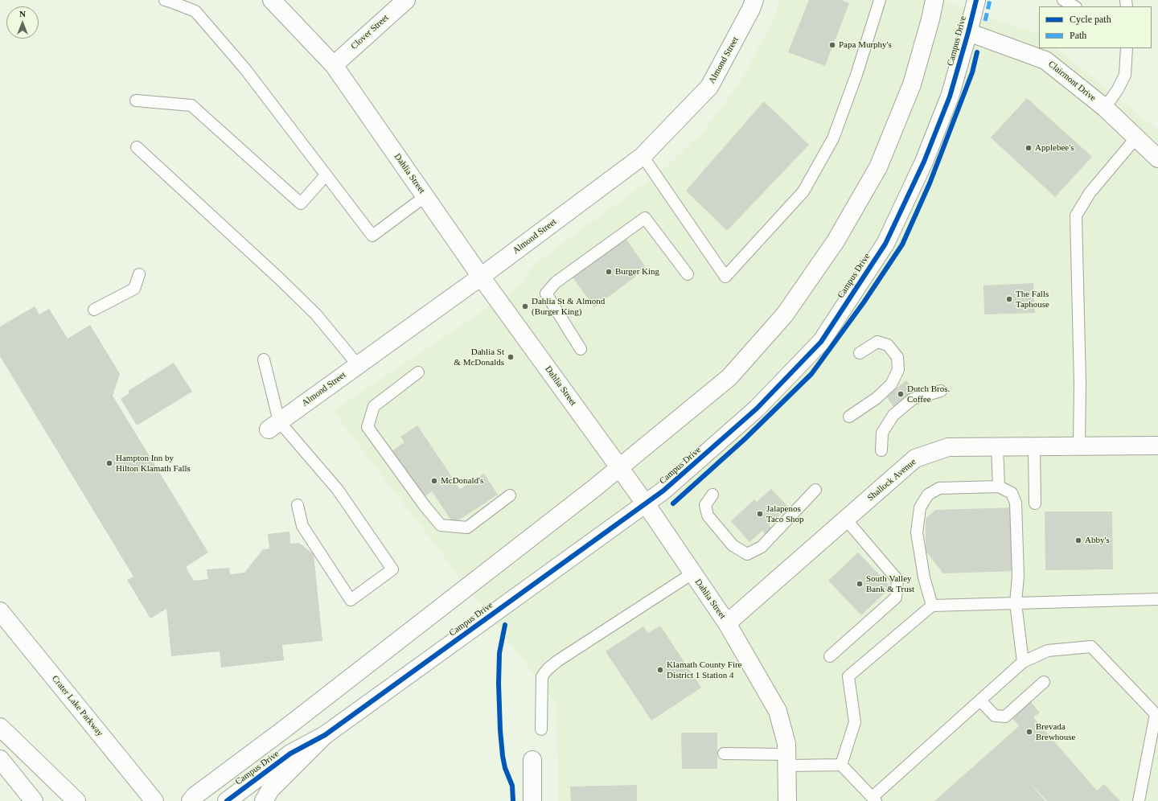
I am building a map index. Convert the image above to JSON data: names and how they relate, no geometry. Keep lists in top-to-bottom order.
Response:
{
  "streets": {
    "street": [
      "Clover Street",
      "Campus Drive",
      "Almond Street",
      "Clairmont Drive",
      "Dahlia Street",
      "Shallock Avenue",
      "Crater Lake Parkway"
    ]
  },
  "crossings": [
    ["Clover Street", "Dahlia Street"],
    ["Campus Drive", "Clairmont Drive"],
    ["Campus Drive", "Dahlia Street"],
    ["Almond Street", "Dahlia Street"],
    ["Dahlia Street", "Shallock Avenue"]
  ],
  "places": [
    "Papa Murphy's",
    "Applebee's",
    "Burger King",
    "The Falls Taphouse",
    "Dahlia St & Almond (Burger King)",
    "Dahlia St & McDonalds",
    "Dutch Bros. Coffee",
    "Hampton Inn by Hilton Klamath Falls",
    "McDonald's",
    "Jalapenos Taco Shop",
    "Abby's",
    "South Valley Bank & Trust",
    "Klamath County Fire District 1 Station 4",
    "Brevada Brewhouse"
  ],
  "legend": ["Cycle path", "Path"],
  "north": "top"
}
